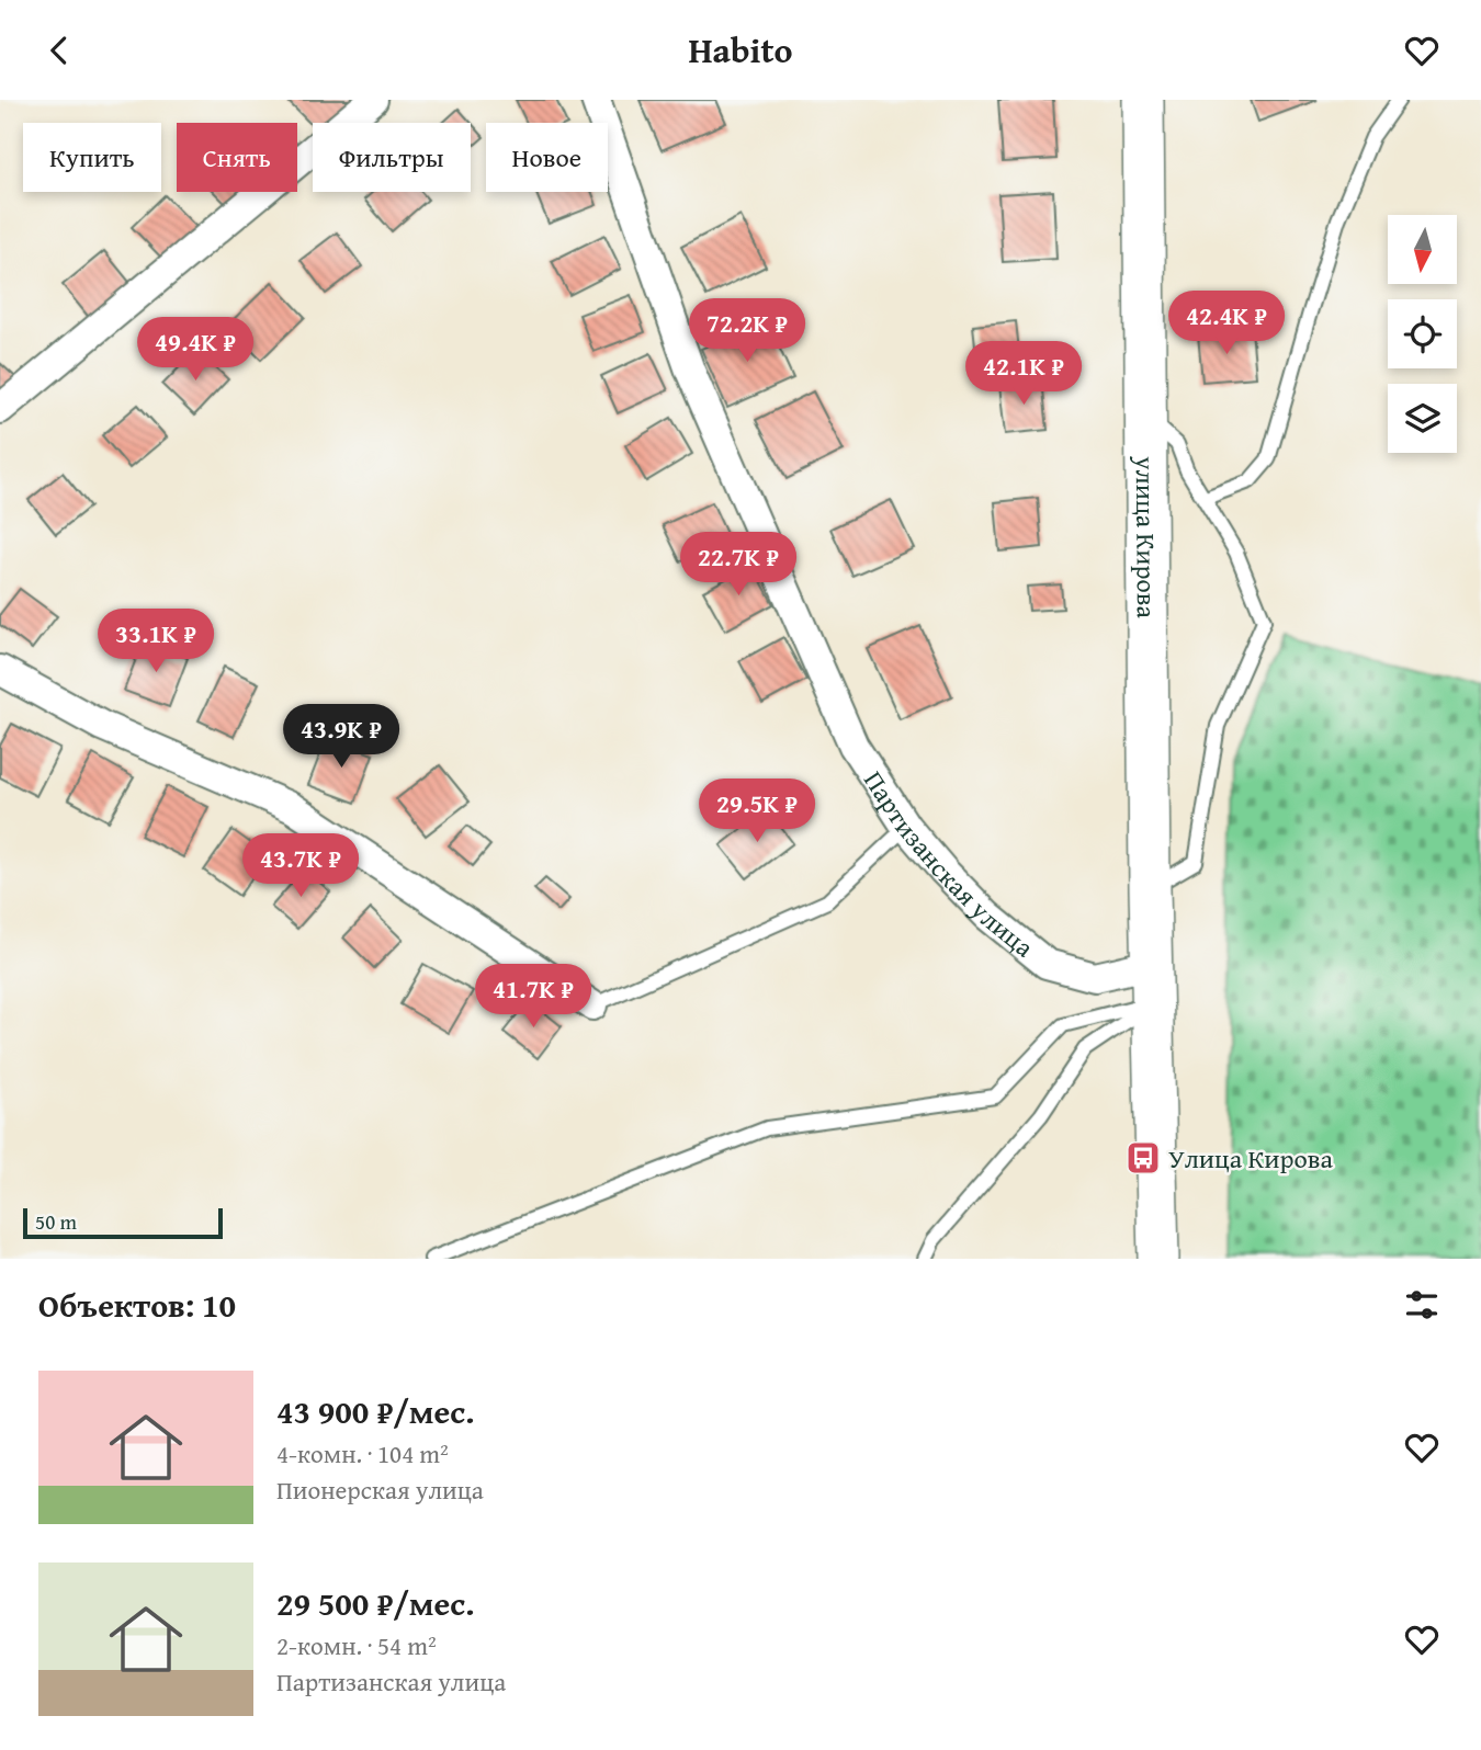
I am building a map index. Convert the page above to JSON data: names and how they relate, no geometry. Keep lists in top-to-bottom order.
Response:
{
  "streets": {
    "main road": ["улица Кирова"],
    "street": ["Партизанская улица"]
  },
  "crossings": [
    ["улица Кирова", "Партизанская улица"]
  ],
  "places": {
    "bus stop": ["Улица Кирова"]
  },
  "scale_bar": "50 m",
  "north": "bottom",
  "page": {
    "header": "Habito",
    "chip": [
      "Купить",
      "Снять",
      "Фильтры",
      "Новое"
    ],
    "price": [
      "42.4K ₽",
      "72.2K ₽",
      "49.4K ₽",
      "42.1K ₽",
      "22.7K ₽",
      "33.1K ₽",
      "43.9K ₽",
      "29.5K ₽",
      "43.7K ₽",
      "41.7K ₽"
    ],
    "scale": "50 m",
    "heading": "Объектов: 10",
    "list": [
      {
        "name": "43 900 ₽/мес.",
        "note": "4-комн. · 104 m² · Пионерская улица"
      },
      {
        "name": "29 500 ₽/мес.",
        "note": "2-комн. · 54 m² · Партизанская улица"
      }
    ]
  }
}
